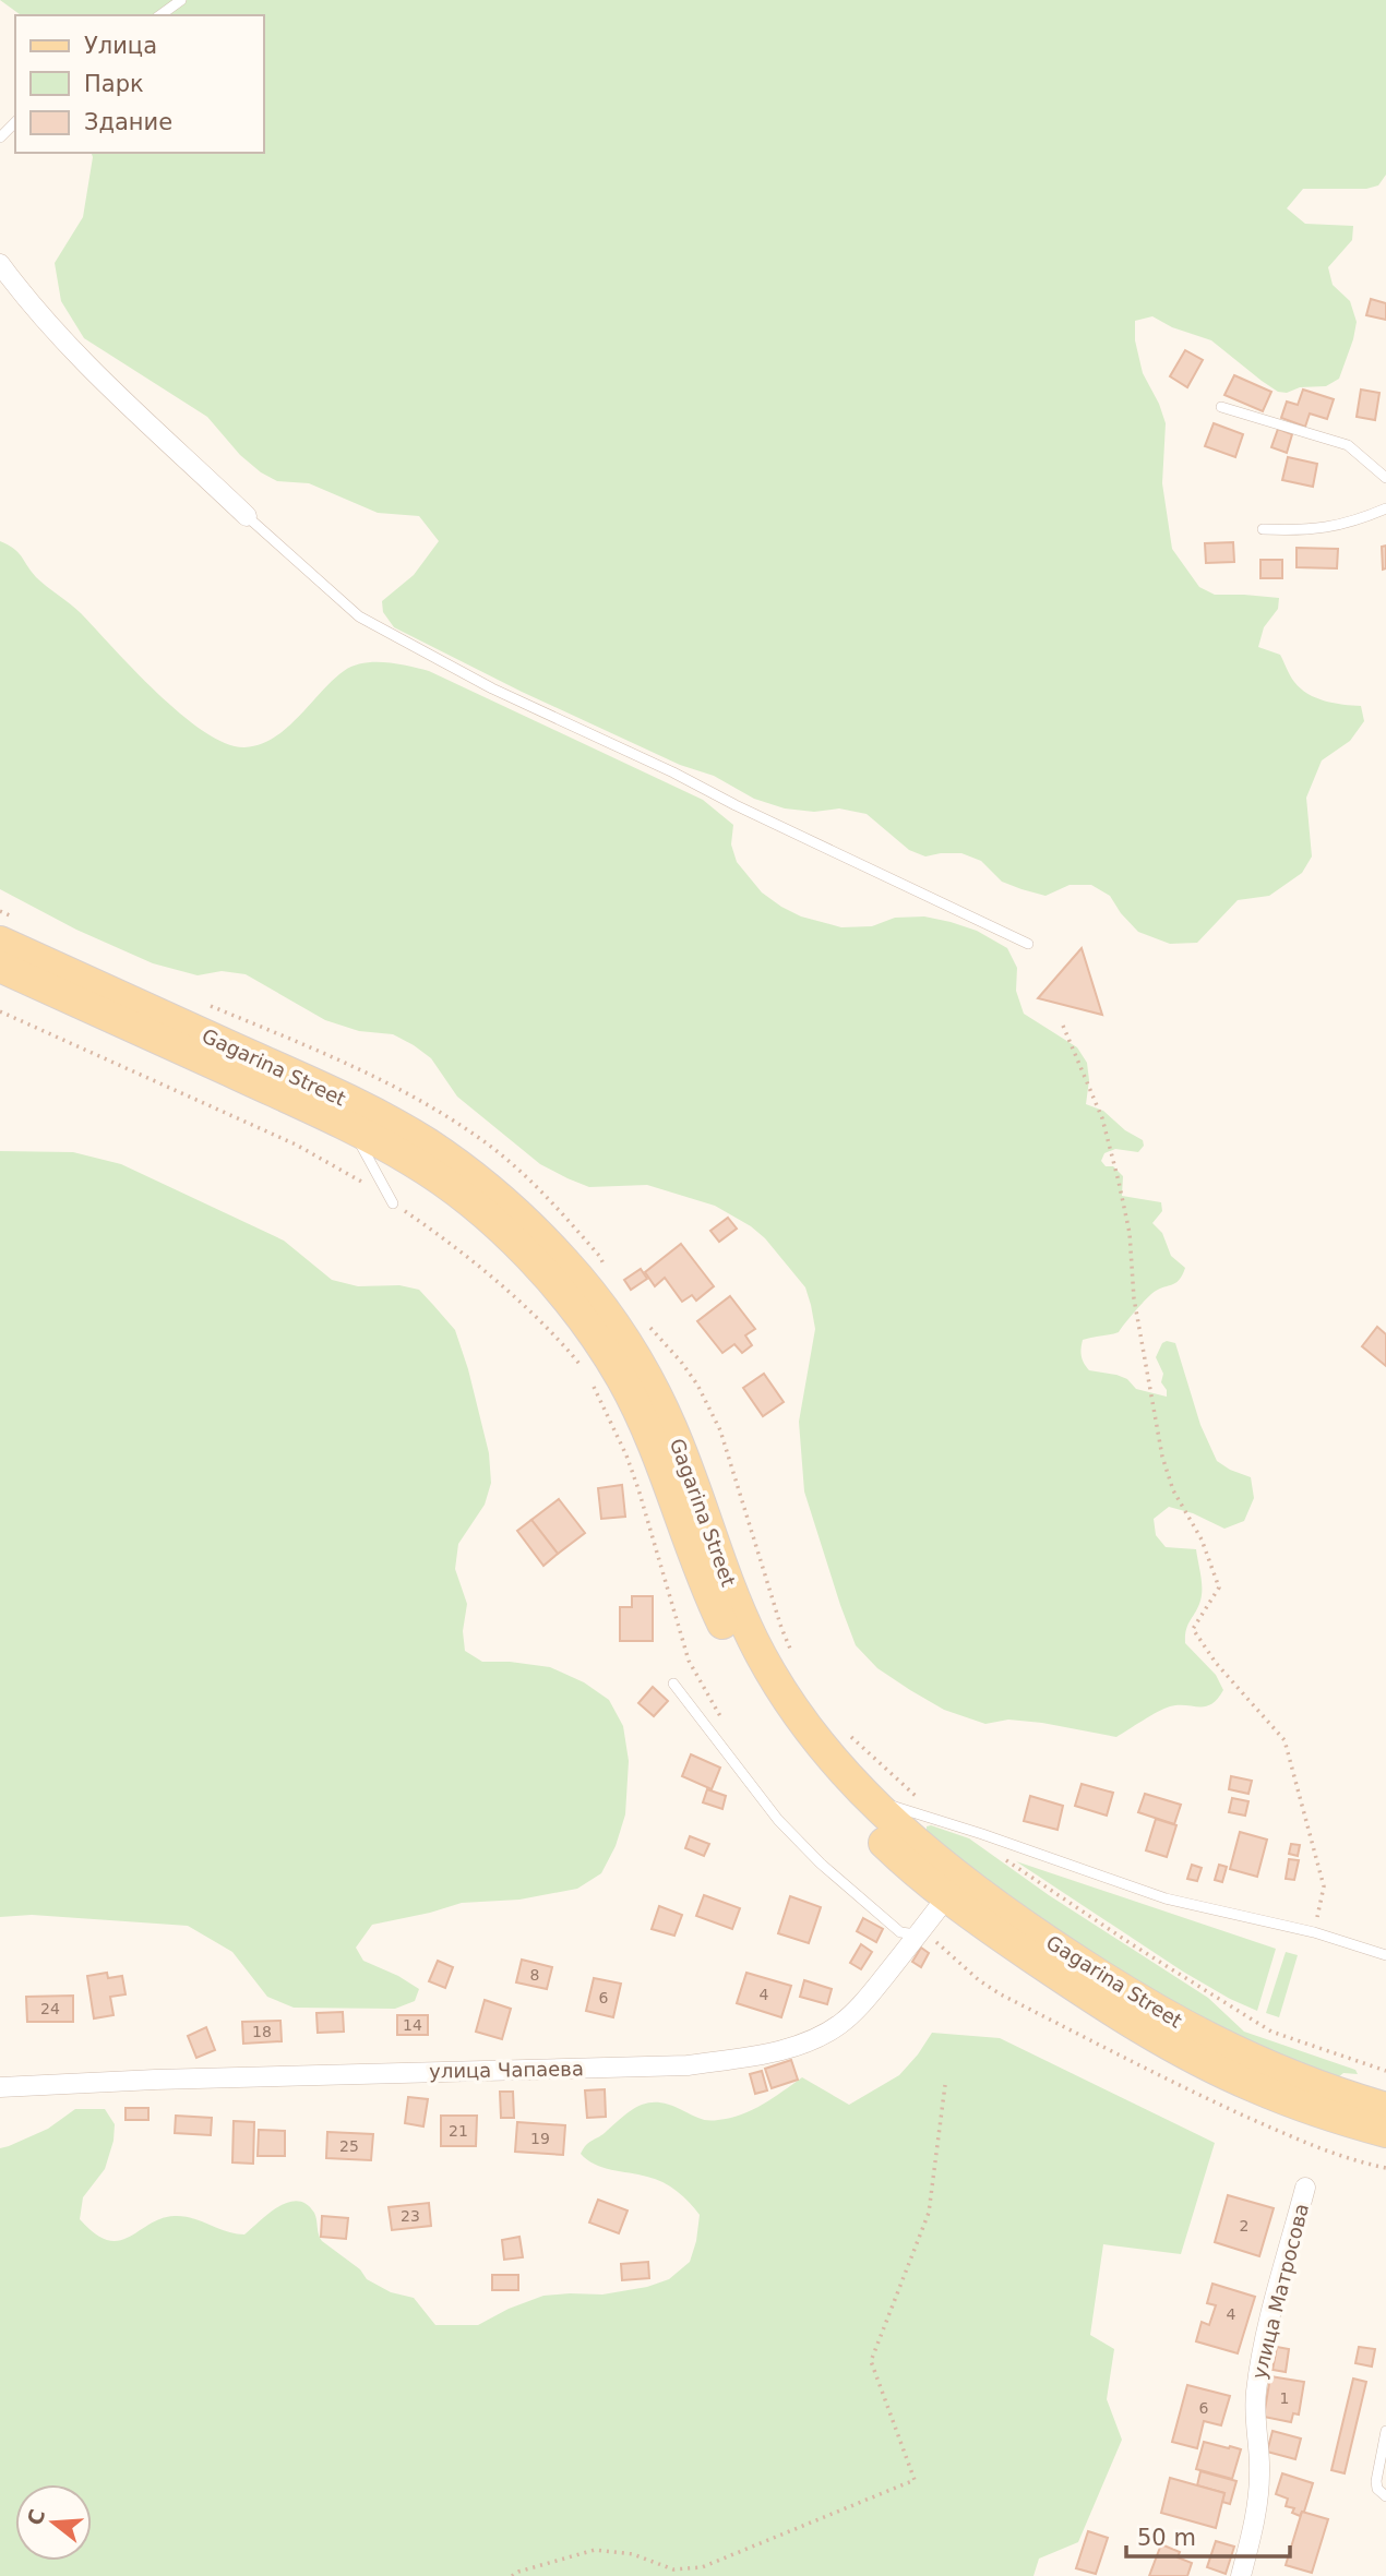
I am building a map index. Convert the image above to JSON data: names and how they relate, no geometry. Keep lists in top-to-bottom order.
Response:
{
  "streets": {
    "main road": ["Gagarina Street"],
    "street": ["улица Чапаева", "улица Матросова"]
  },
  "crossings": [
    ["Gagarina Street", "улица Чапаева"]
  ],
  "house_numbers": [
    "8",
    "4",
    "6",
    "24",
    "14",
    "18",
    "21",
    "19",
    "25",
    "23",
    "2",
    "4",
    "1",
    "6"
  ],
  "legend": ["Улица", "Парк", "Здание"],
  "scale_bar": "50 m",
  "north": "left"
}
